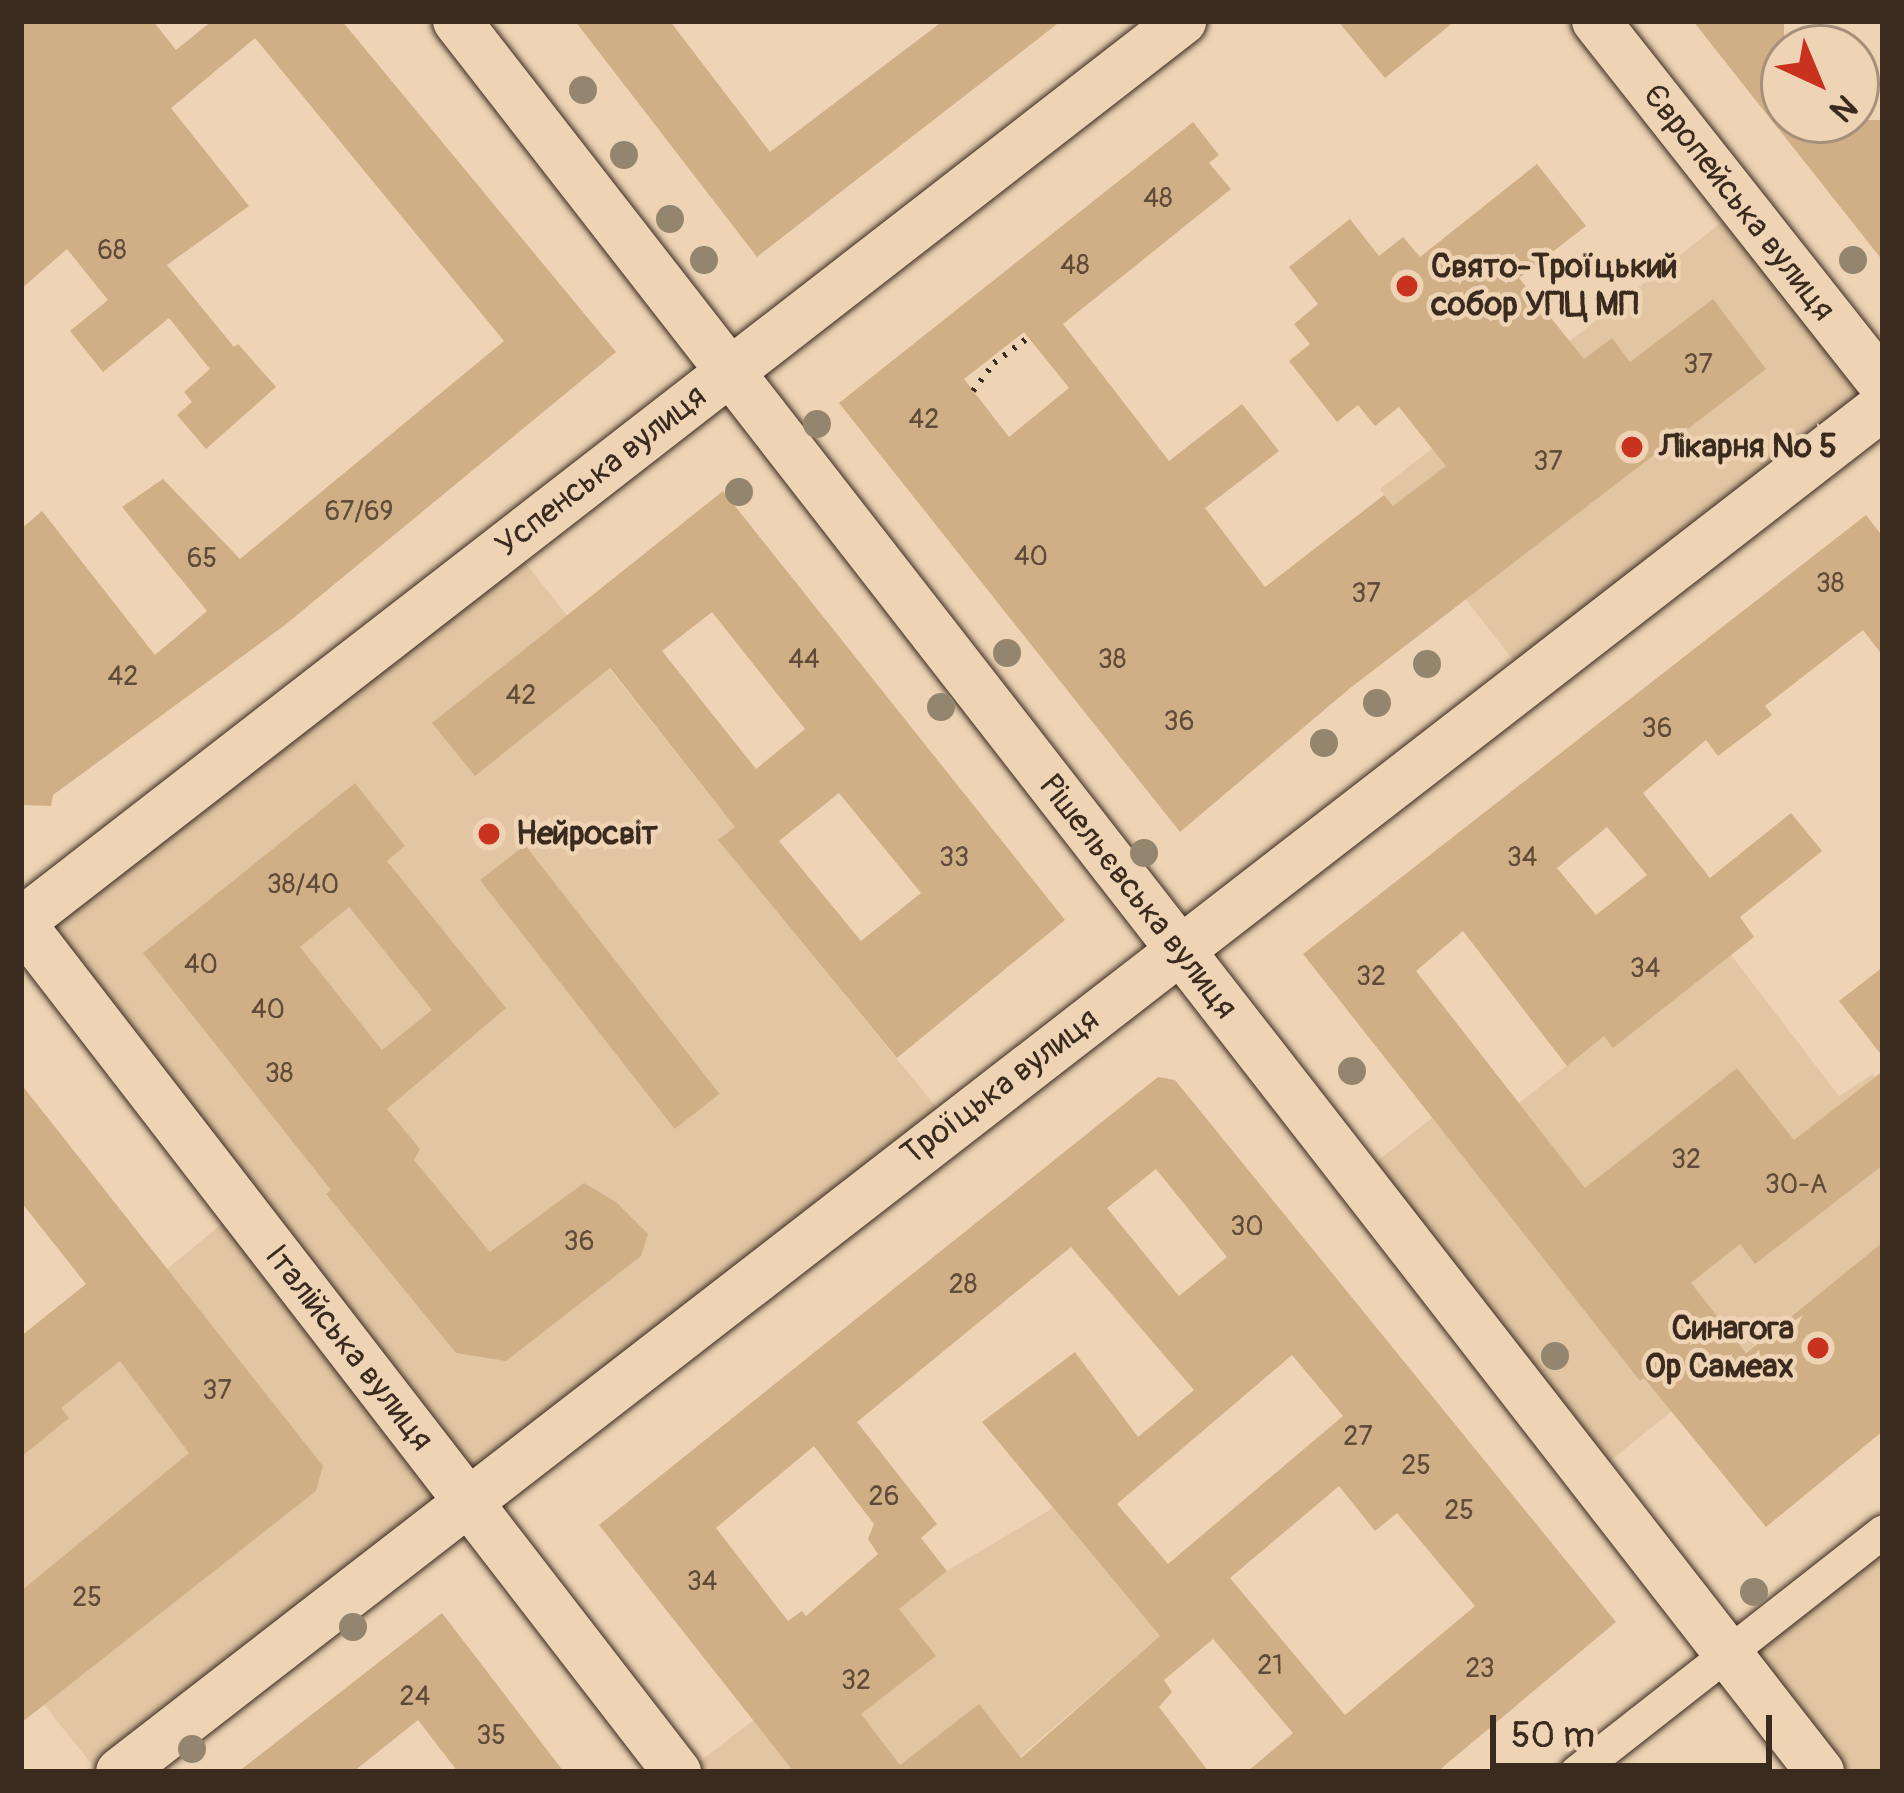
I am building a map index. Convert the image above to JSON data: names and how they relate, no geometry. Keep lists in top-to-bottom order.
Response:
{
  "streets": {
    "main road": [
      "Європейська вулиця",
      "Успенська вулиця",
      "Рішельєвська вулиця",
      "Троїцька вулиця",
      "Італійська вулиця"
    ]
  },
  "crossings": [
    ["Успенська вулиця", "Рішельєвська вулиця"],
    ["Успенська вулиця", "Італійська вулиця"],
    ["Рішельєвська вулиця", "Троїцька вулиця"],
    ["Троїцька вулиця", "Італійська вулиця"]
  ],
  "places": [
    "Свято-Троїцький собор УПЦ МП",
    "Лікарня № 5",
    "Нейросвіт",
    "Синагога Ор Самеах"
  ],
  "house_numbers": [
    "48",
    "68",
    "48",
    "37",
    "42",
    "37",
    "67/69",
    "40",
    "65",
    "38",
    "37",
    "44",
    "38",
    "42",
    "42",
    "36",
    "36",
    "33",
    "34",
    "38/40",
    "40",
    "34",
    "32",
    "40",
    "38",
    "32",
    "30-А",
    "30",
    "36",
    "28",
    "37",
    "27",
    "25",
    "26",
    "25",
    "34",
    "25",
    "21",
    "23",
    "32",
    "24",
    "35"
  ],
  "scale_bar": "50 m",
  "north": "bottom right"
}
